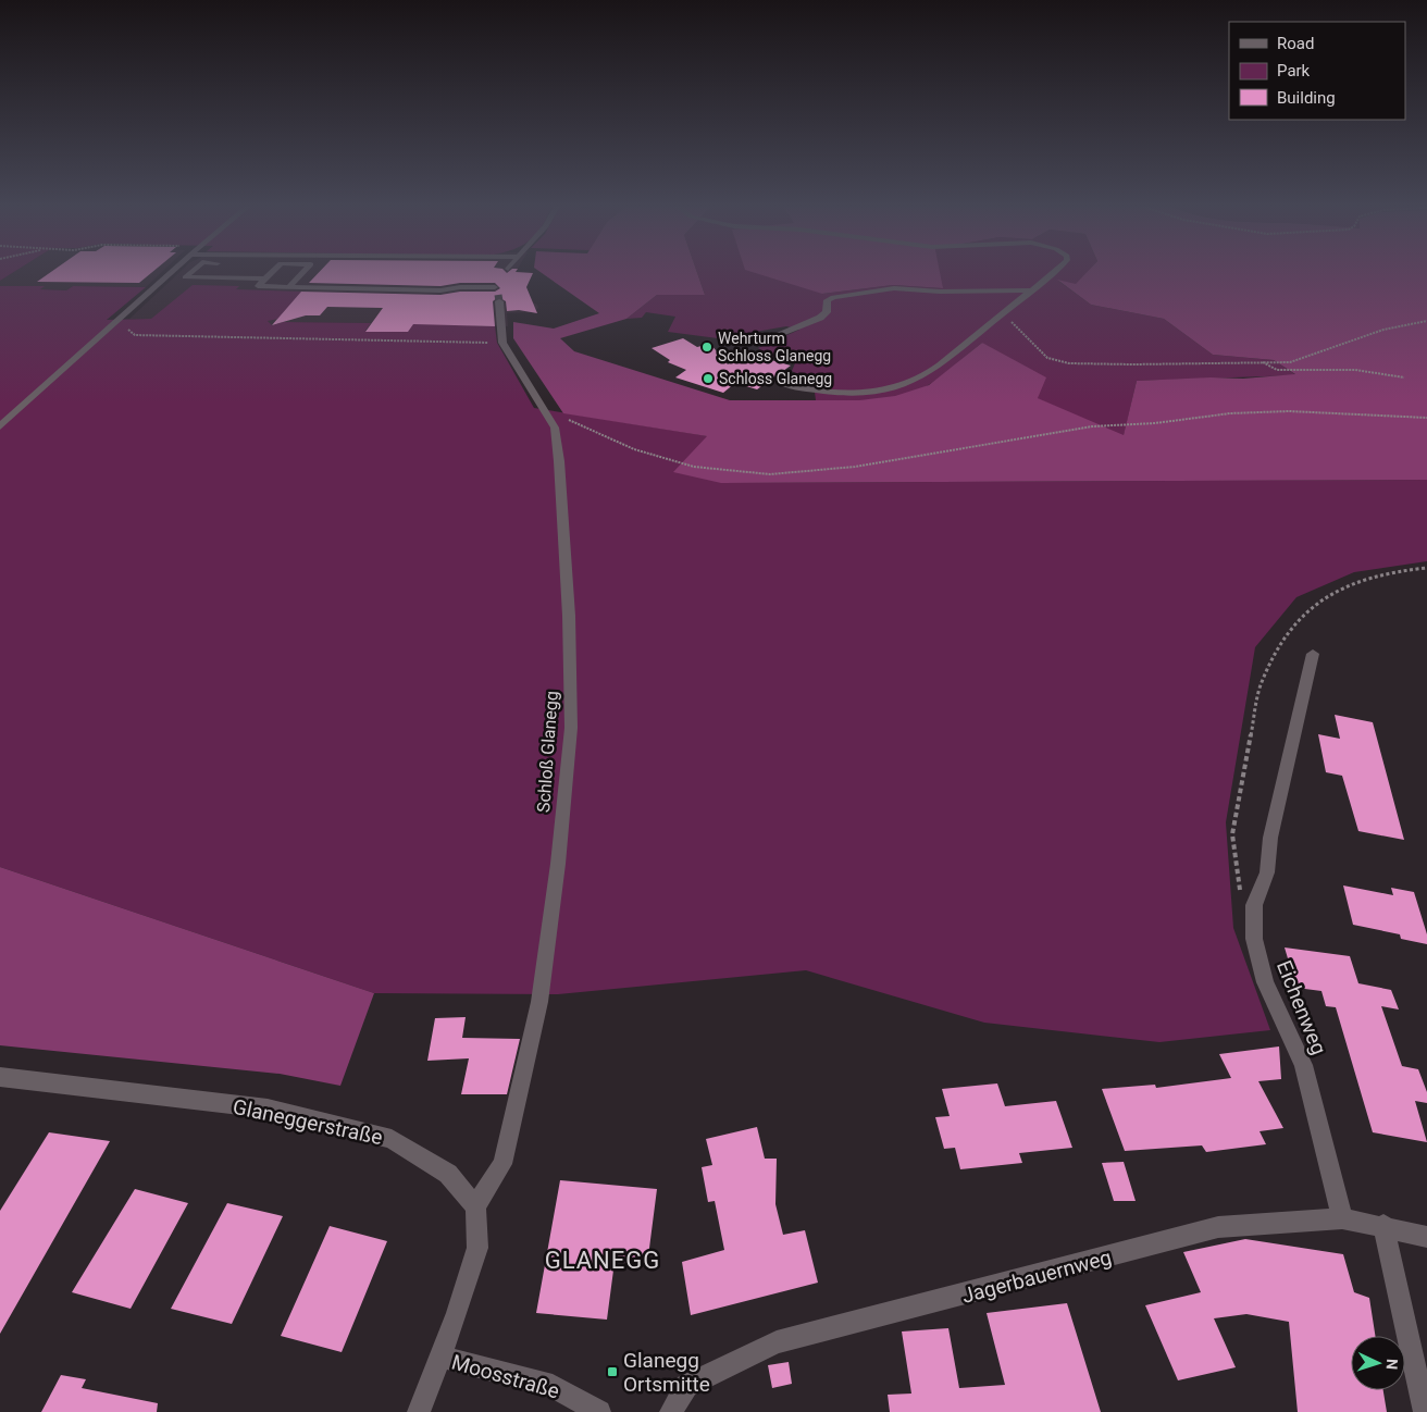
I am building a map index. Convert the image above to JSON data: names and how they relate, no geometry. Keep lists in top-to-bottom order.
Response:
{
  "streets": {
    "street": [
      "Schloß Glanegg",
      "Eichenweg",
      "Glaneggerstraße",
      "Jagerbauernweg",
      "Moosstraße"
    ]
  },
  "crossings": [
    ["Schloß Glanegg", "Glaneggerstraße"],
    ["Eichenweg", "Jagerbauernweg"]
  ],
  "districts": ["GLANEGG"],
  "places": {
    "other": ["Wehrturm Schloss Glanegg", "Schloss Glanegg"],
    "transit": ["Glanegg Ortsmitte"]
  },
  "legend": ["Road", "Park", "Building"],
  "north": "right"
}
